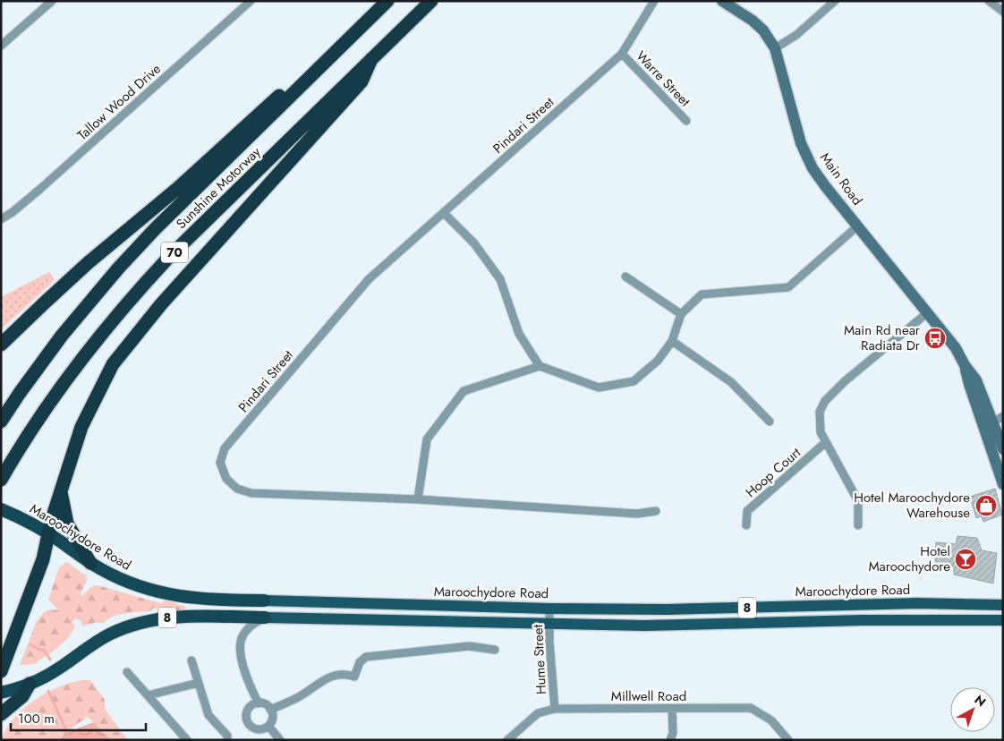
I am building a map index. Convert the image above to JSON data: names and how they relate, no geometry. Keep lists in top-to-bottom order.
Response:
{
  "streets": {
    "highway": [
      "Sunshine Motorway",
      "70",
      "Maroochydore Road",
      "8"
    ],
    "main road": ["Main Road"],
    "street": [
      "Warre Street",
      "Tallow Wood Drive",
      "Pindari Street",
      "Hoop Court",
      "Hume Street",
      "Millwell Road"
    ]
  },
  "crossings": [
    ["Warre Street", "Pindari Street"],
    ["Maroochydore Road", "Hume Street"],
    ["8", "Hume Street"],
    ["Hume Street", "Millwell Road"]
  ],
  "places": {
    "bus stop": ["Main Rd near Radiata Dr"],
    "shop": ["Hotel Maroochydore Warehouse"],
    "bar": ["Hotel Maroochydore"]
  },
  "scale_bar": "100 m",
  "north": "top right"
}
